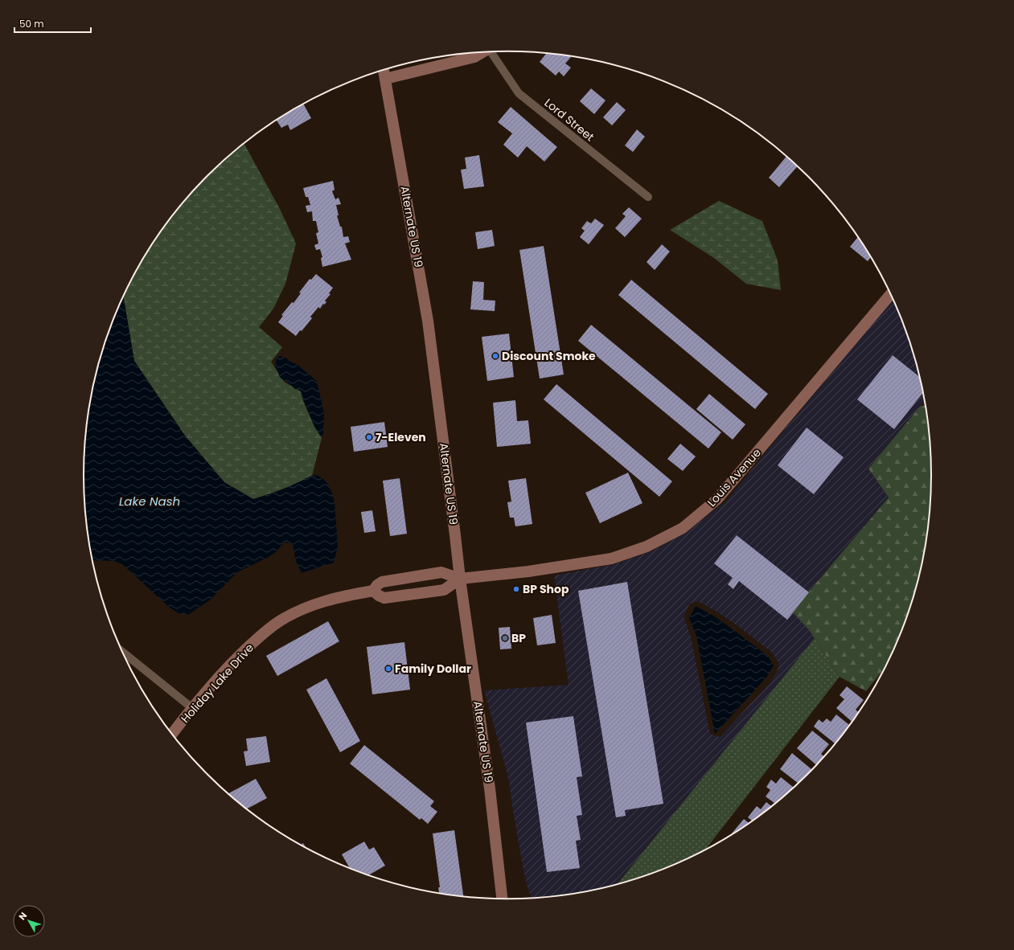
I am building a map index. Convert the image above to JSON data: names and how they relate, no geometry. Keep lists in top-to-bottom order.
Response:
{
  "streets": {
    "street": [
      "Lord Street",
      "Alternate US 19",
      "Louis Avenue",
      "Holiday Lake Drive"
    ]
  },
  "crossings": [
    ["Alternate US 19", "Louis Avenue"],
    ["Alternate US 19", "Holiday Lake Drive"],
    ["Louis Avenue", "Holiday Lake Drive"]
  ],
  "water": ["Lake Nash"],
  "places": [
    "Discount Smoke",
    "7-Eleven",
    "BP Shop",
    "BP",
    "Family Dollar"
  ],
  "scale_bar": "50 m",
  "north": "top left"
}
